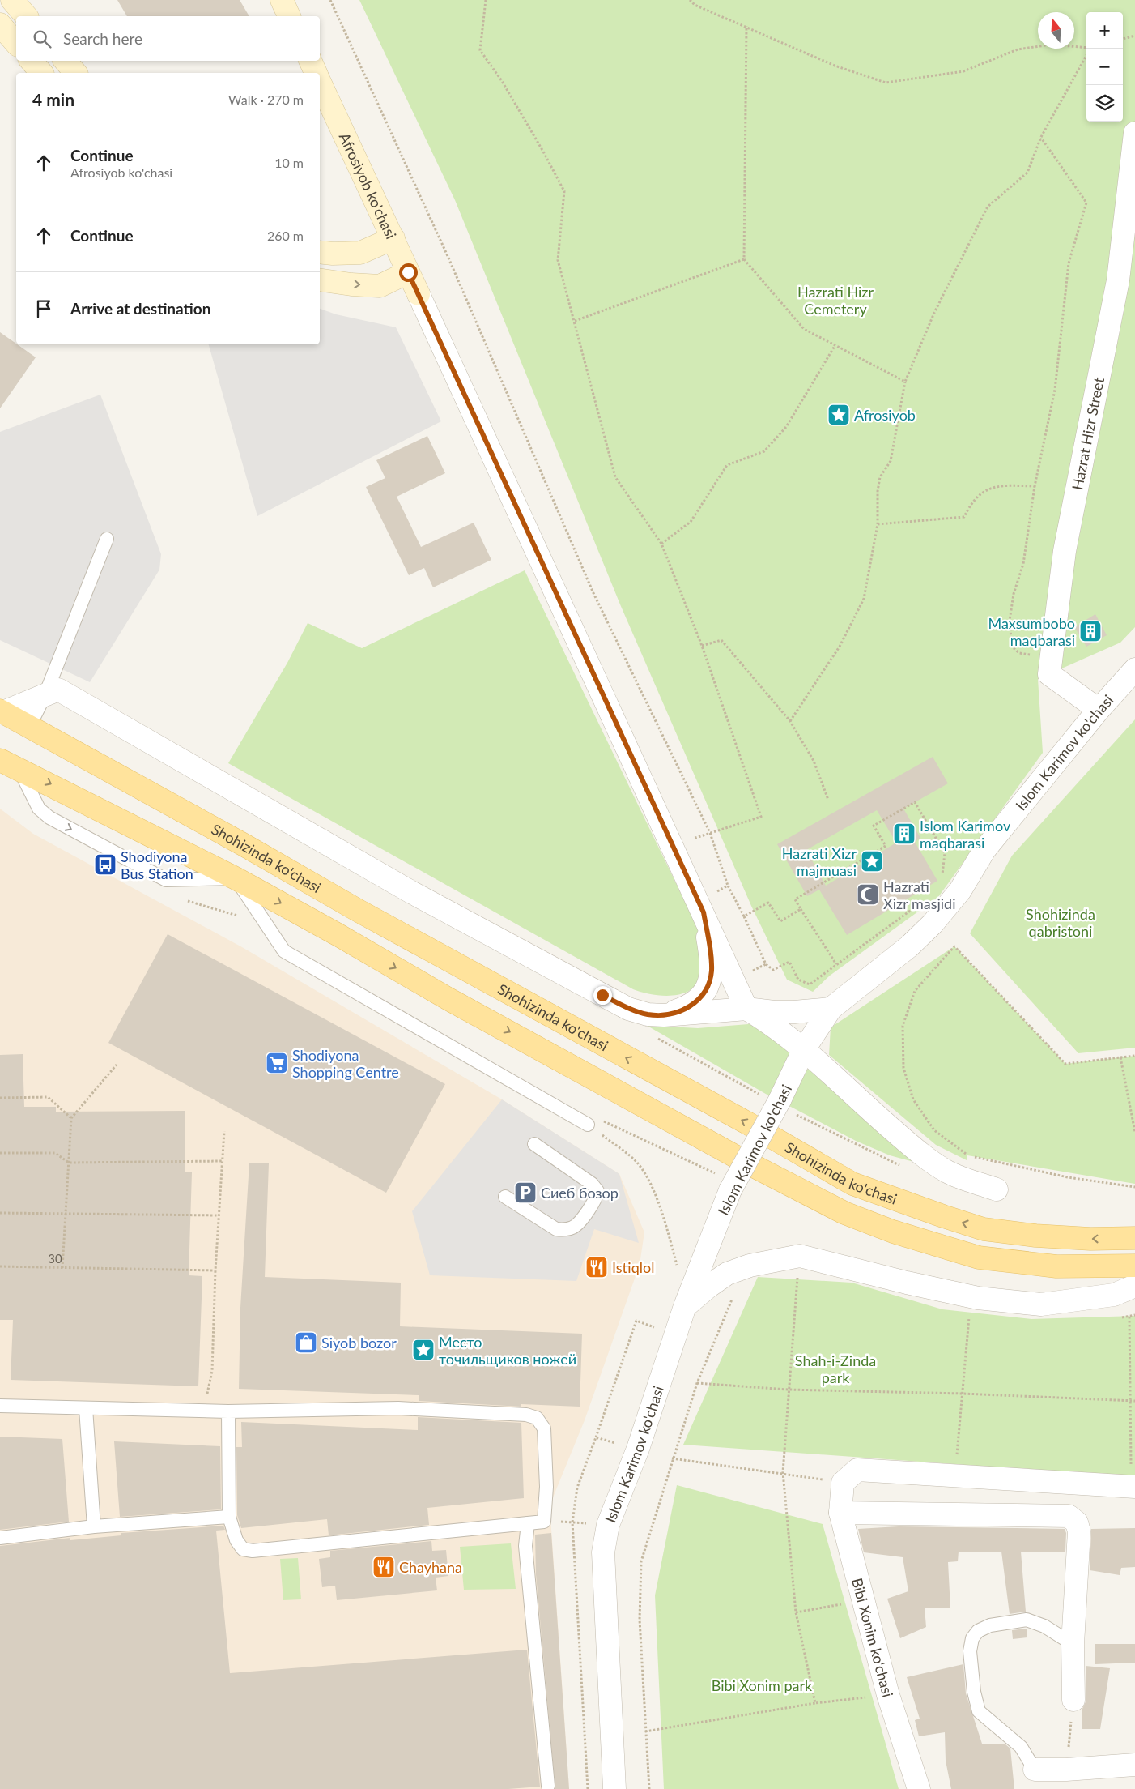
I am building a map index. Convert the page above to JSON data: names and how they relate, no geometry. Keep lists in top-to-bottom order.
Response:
{
  "streets": {
    "main road": ["Shohizinda ko'chasi"],
    "street": [
      "Afrosiyob ko'chasi",
      "Hazrat Hizr Street",
      "Islom Karimov ko'chasi",
      "Bibi Xonim ko'chasi"
    ]
  },
  "crossings": [
    ["Hazrat Hizr Street", "Islom Karimov ko'chasi"]
  ],
  "parks": [
    "Hazrati Hizr Cemetery",
    "Shohizinda qabristoni",
    "Shah-i-Zinda park",
    "Bibi Xonim park"
  ],
  "places": {
    "place": ["Afrosiyob", "Hazrati Xizr majmuasi", "Место точильщиков ножей"],
    "building": ["Maxsumbobo maqbarasi", "Islom Karimov maqbarasi"],
    "bus stop": ["Shodiyona Bus Station"],
    "mosque": ["Hazrati Xizr masjidi"],
    "supermarket": ["Shodiyona Shopping Centre"],
    "parking": ["Сиеб бозор"],
    "restaurant": ["Istiqlol", "Chayhana"],
    "shop": ["Siyob bozor"]
  },
  "house_numbers": ["30"],
  "north": "top",
  "page": {
    "map_buttons": ["+", "−"],
    "search": "Search here",
    "heading": ["4 min", "Walk · 270 m"],
    "list": [
      ["Continue", "Afrosiyob ko'chasi", "10 m"],
      ["Continue", "260 m"],
      "Arrive at destination"
    ]
  }
}
